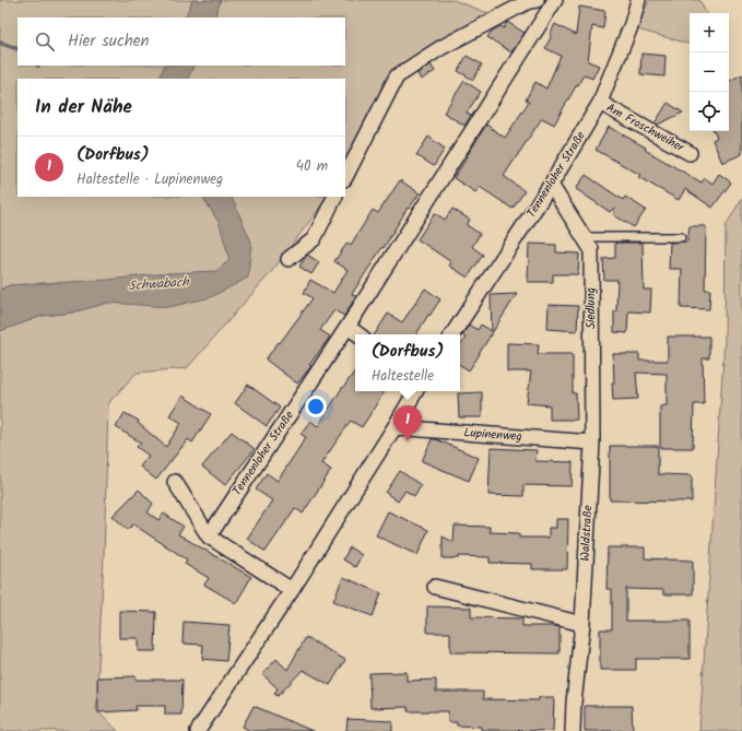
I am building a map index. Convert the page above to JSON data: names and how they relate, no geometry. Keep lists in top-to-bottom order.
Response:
{
  "streets": {
    "street": [
      "Am Froschweiher",
      "Tennenloher Straße",
      "Siedlung",
      "Lupinenweg",
      "Waldstraße"
    ]
  },
  "crossings": [
    ["Am Froschweiher", "Tennenloher Straße"],
    ["Tennenloher Straße", "Siedlung"],
    ["Siedlung", "Lupinenweg"],
    ["Siedlung", "Waldstraße"],
    ["Lupinenweg", "Waldstraße"]
  ],
  "water": ["Schwabach"],
  "page": {
    "map_buttons": ["+", "−"],
    "search": "Hier suchen",
    "heading": "In der Nähe",
    "list": [
      {
        "mark": "1",
        "name": "(Dorfbus)",
        "note": "Haltestelle · Lupinenweg",
        "value": "40 m"
      }
    ],
    "popup": ["(Dorfbus)", "Haltestelle"],
    "pins": "1"
  }
}
